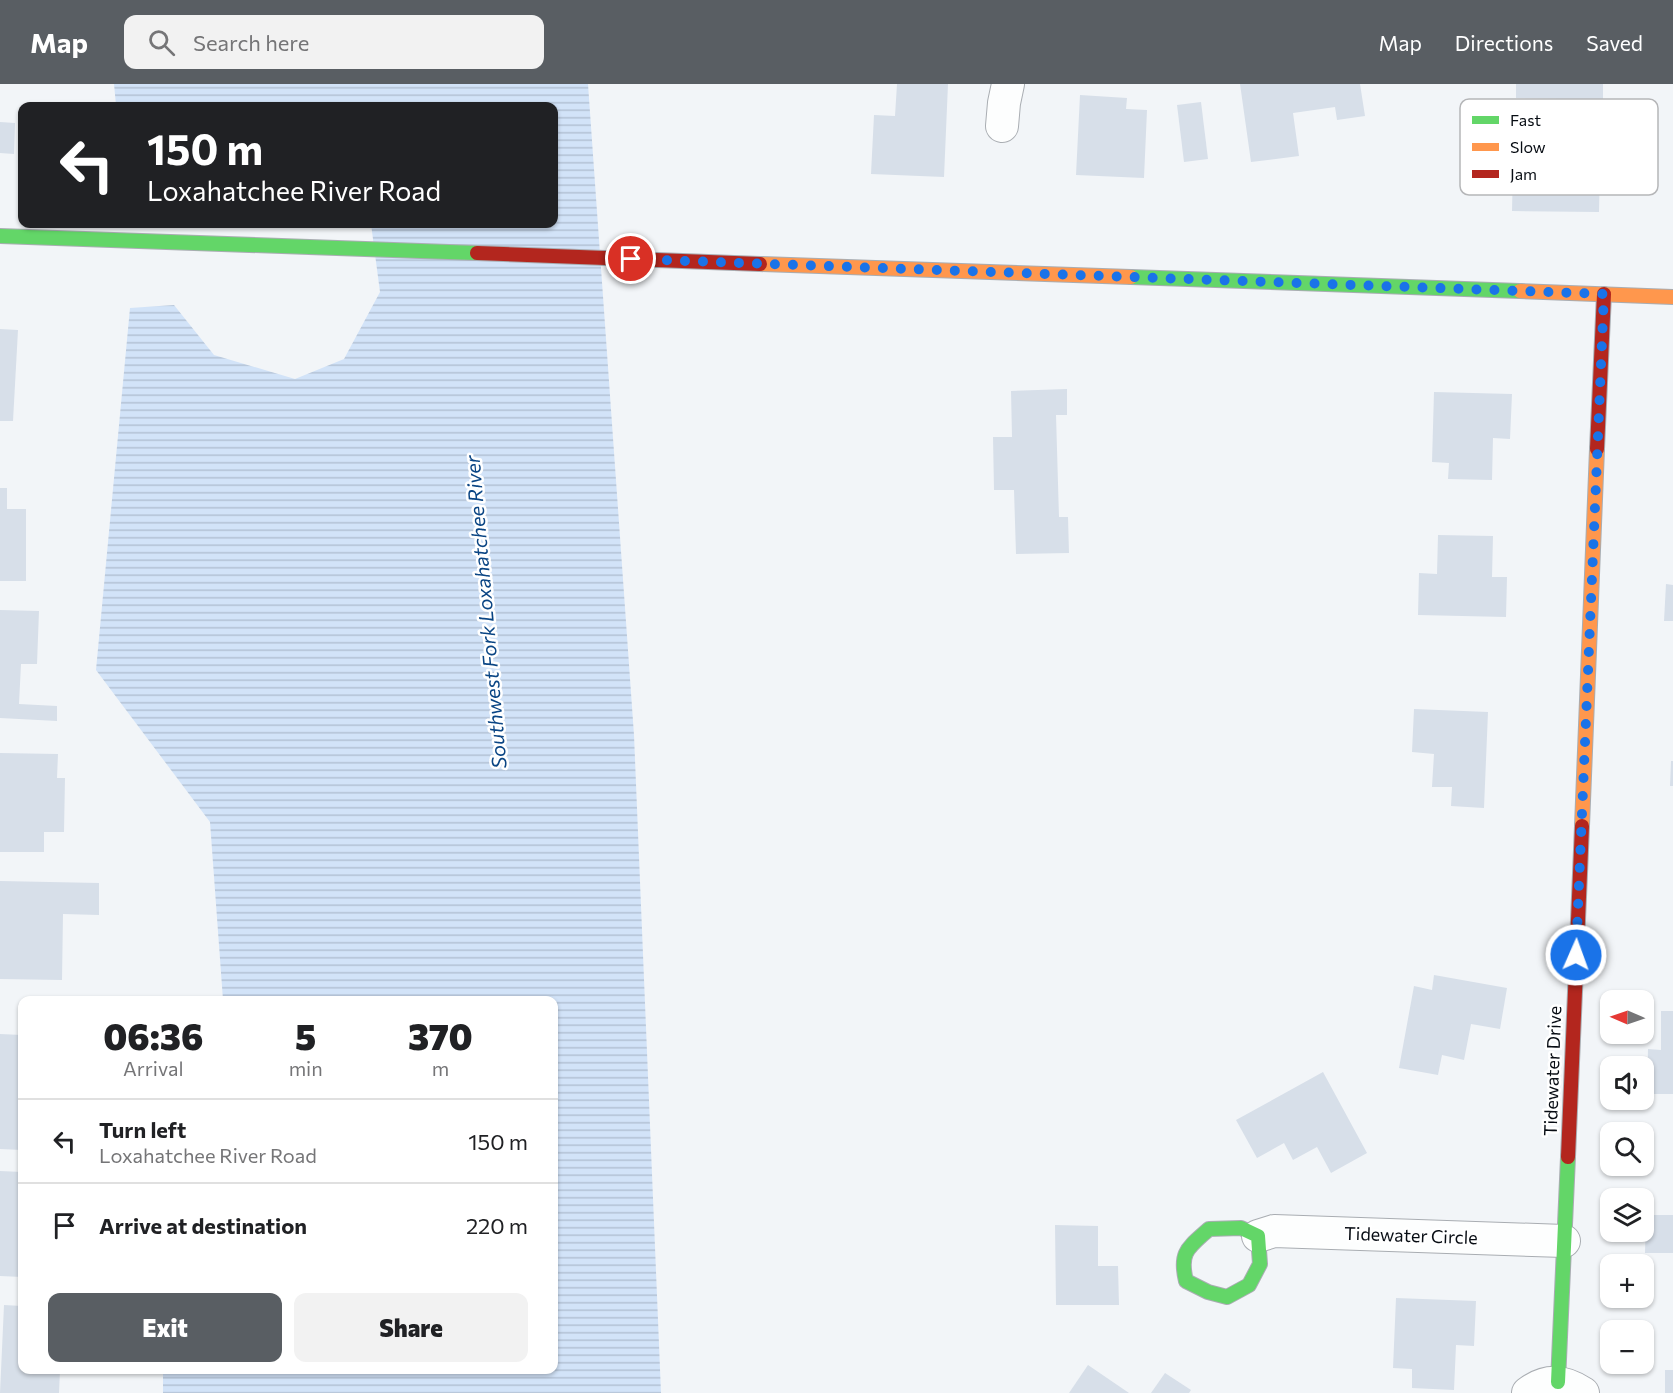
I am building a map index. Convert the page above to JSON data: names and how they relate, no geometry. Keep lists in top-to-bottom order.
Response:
{
  "streets": {
    "street": ["Tidewater Drive", "Tidewater Circle"]
  },
  "crossings": [
    ["Tidewater Drive", "Tidewater Circle"]
  ],
  "water": ["Southwest Fork Loxahatchee River"],
  "legend": ["Fast", "Slow", "Jam"],
  "north": "left",
  "page": {
    "header": "Map",
    "search": "Search here",
    "nav": ["Map", "Directions", "Saved"],
    "turn": ["150 m", "Loxahatchee River Road"],
    "map_buttons": ["+", "−"],
    "eta": [
      "06:36",
      "Arrival",
      "5",
      "min",
      "370",
      "m"
    ],
    "list": [
      {
        "name": "Turn left",
        "note": "Loxahatchee River Road",
        "value": "150 m"
      },
      {
        "name": "Arrive at destination",
        "value": "220 m"
      }
    ],
    "buttons": ["Exit", "Share"]
  }
}
